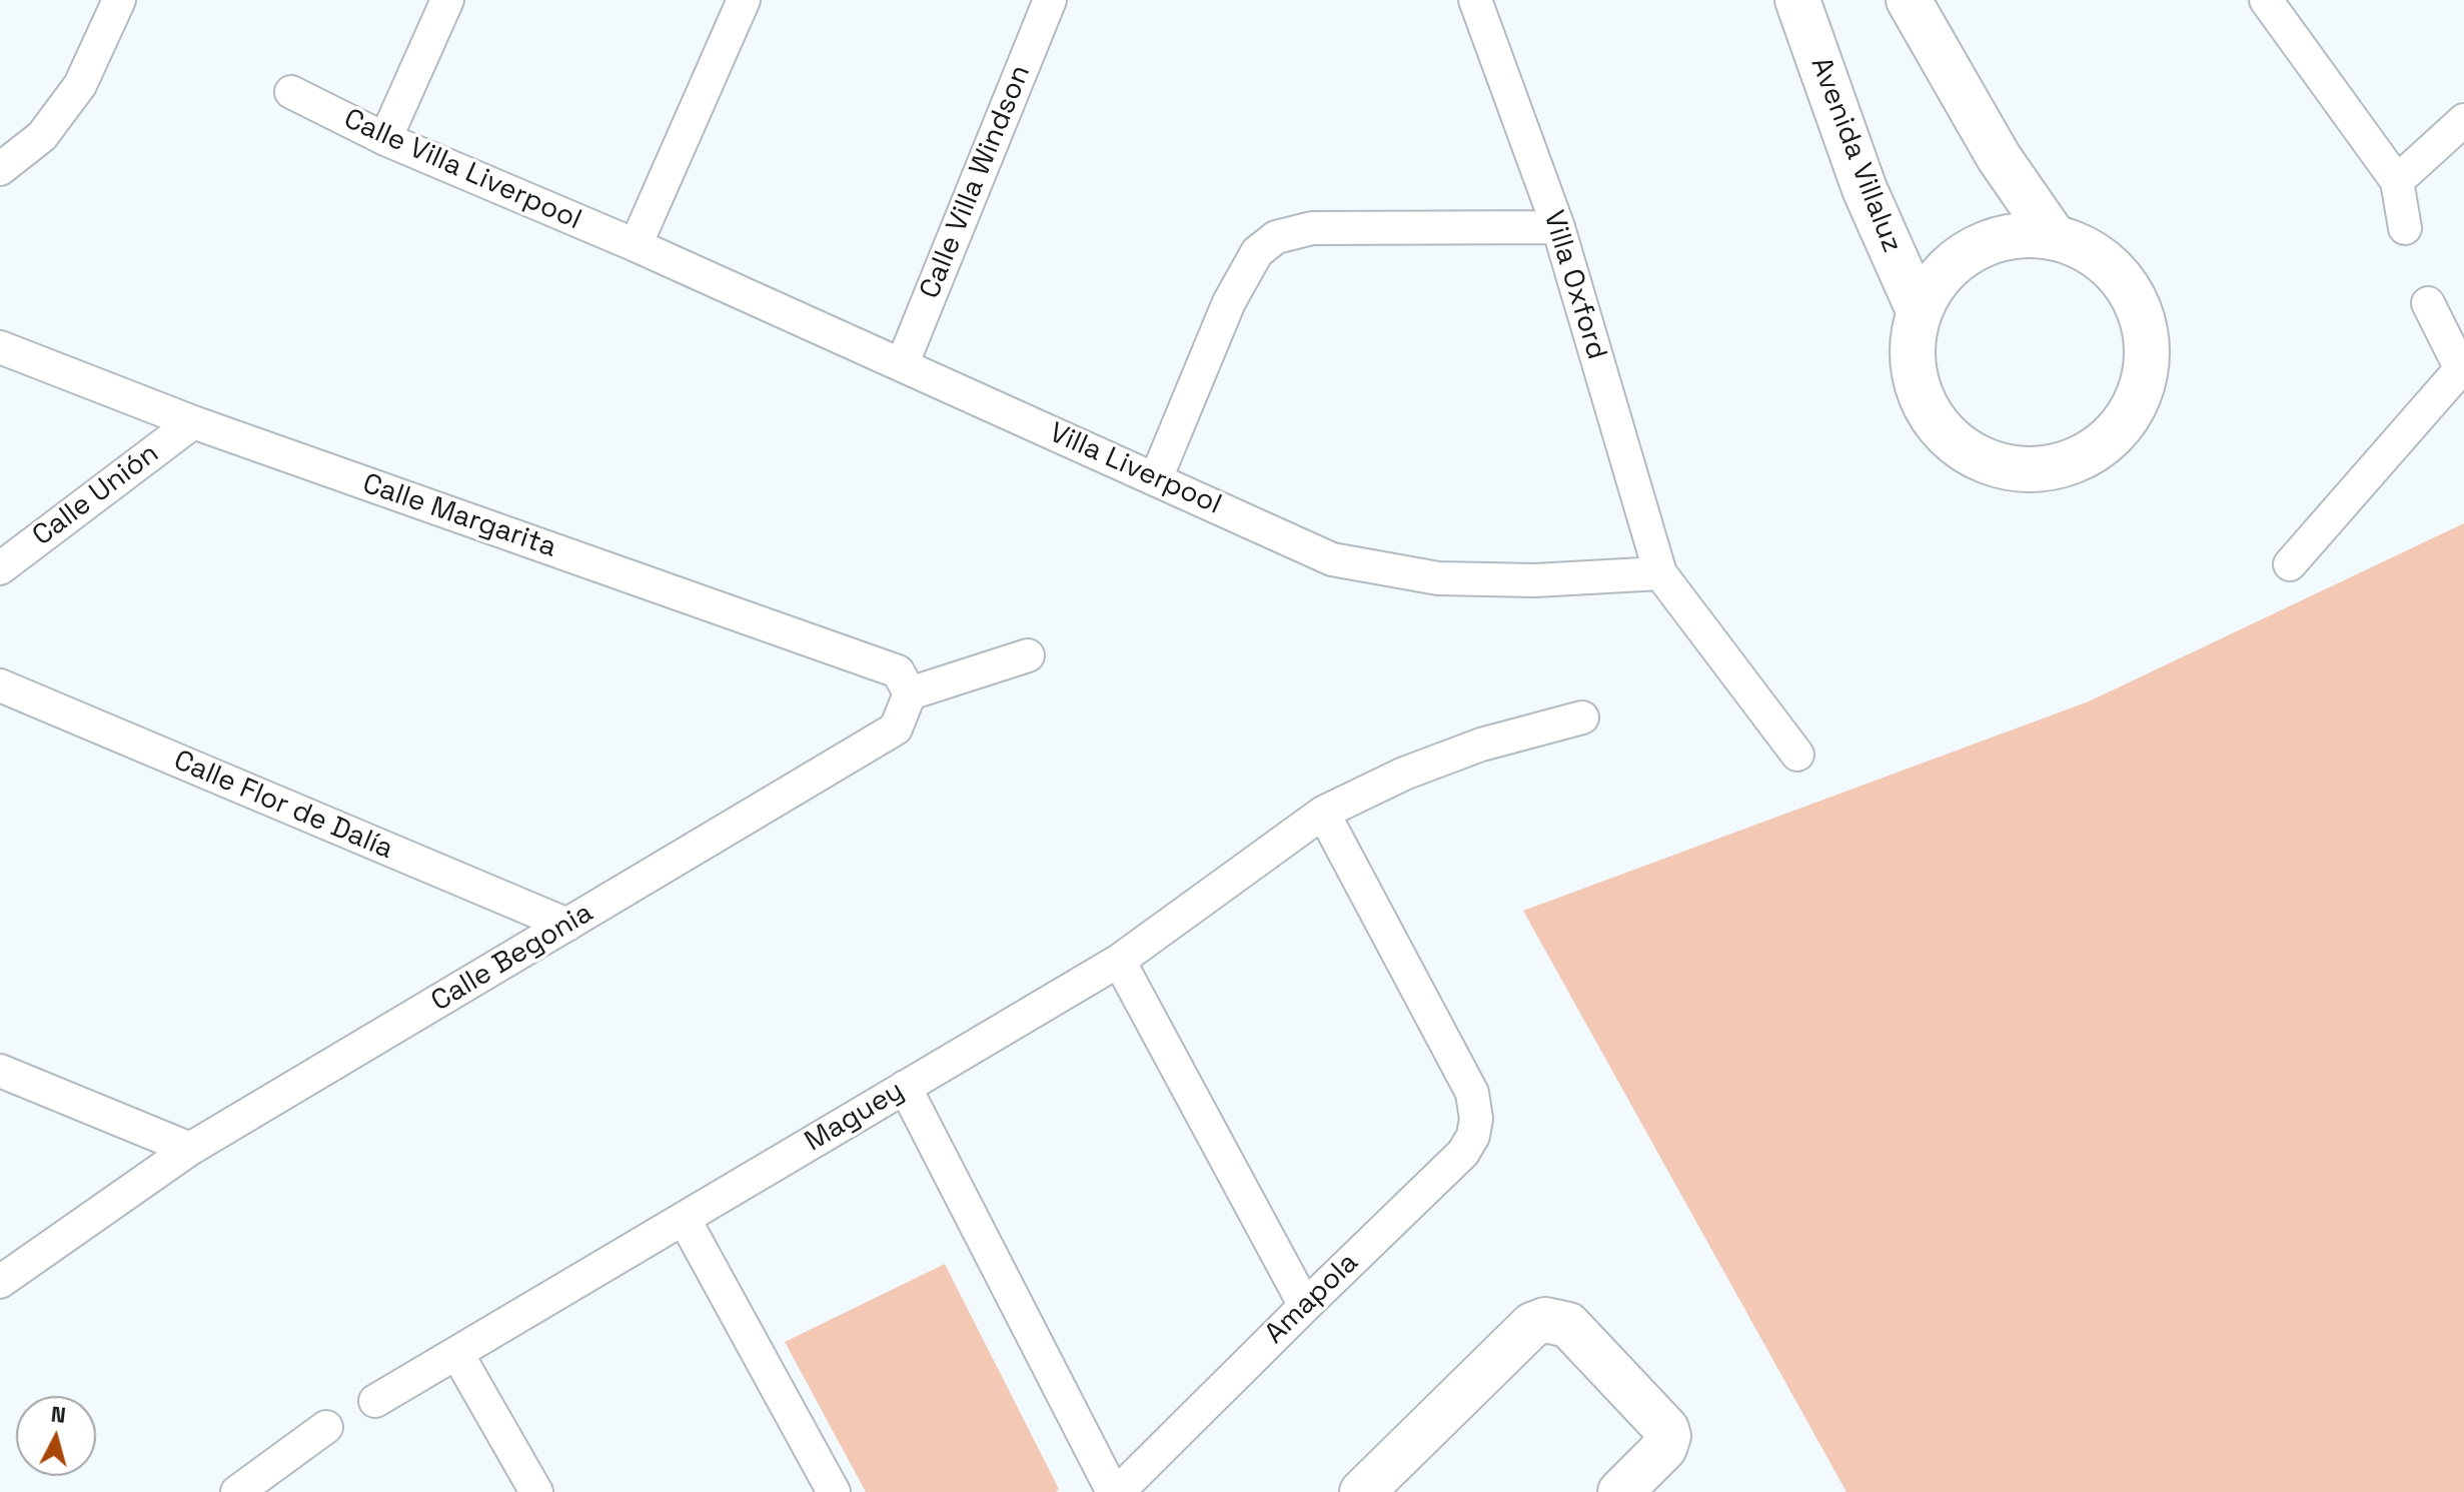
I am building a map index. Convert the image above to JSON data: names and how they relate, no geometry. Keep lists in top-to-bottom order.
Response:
{
  "streets": {
    "street": [
      "Avenida Villaluz",
      "Calle Villa Liverpool",
      "Calle Villa Windson",
      "Villa Oxford",
      "Villa Liverpool",
      "Calle Unión",
      "Calle Margarita",
      "Calle Flor de Dalía",
      "Calle Begonia",
      "Maguey",
      "Amapola"
    ]
  },
  "crossings": [
    ["Calle Villa Liverpool", "Villa Liverpool"],
    ["Calle Villa Windson", "Villa Liverpool"],
    ["Villa Oxford", "Villa Liverpool"],
    ["Calle Unión", "Calle Margarita"],
    ["Calle Margarita", "Calle Begonia"],
    ["Calle Flor de Dalía", "Calle Begonia"],
    ["Maguey", "Amapola"]
  ],
  "north": "top"
}
